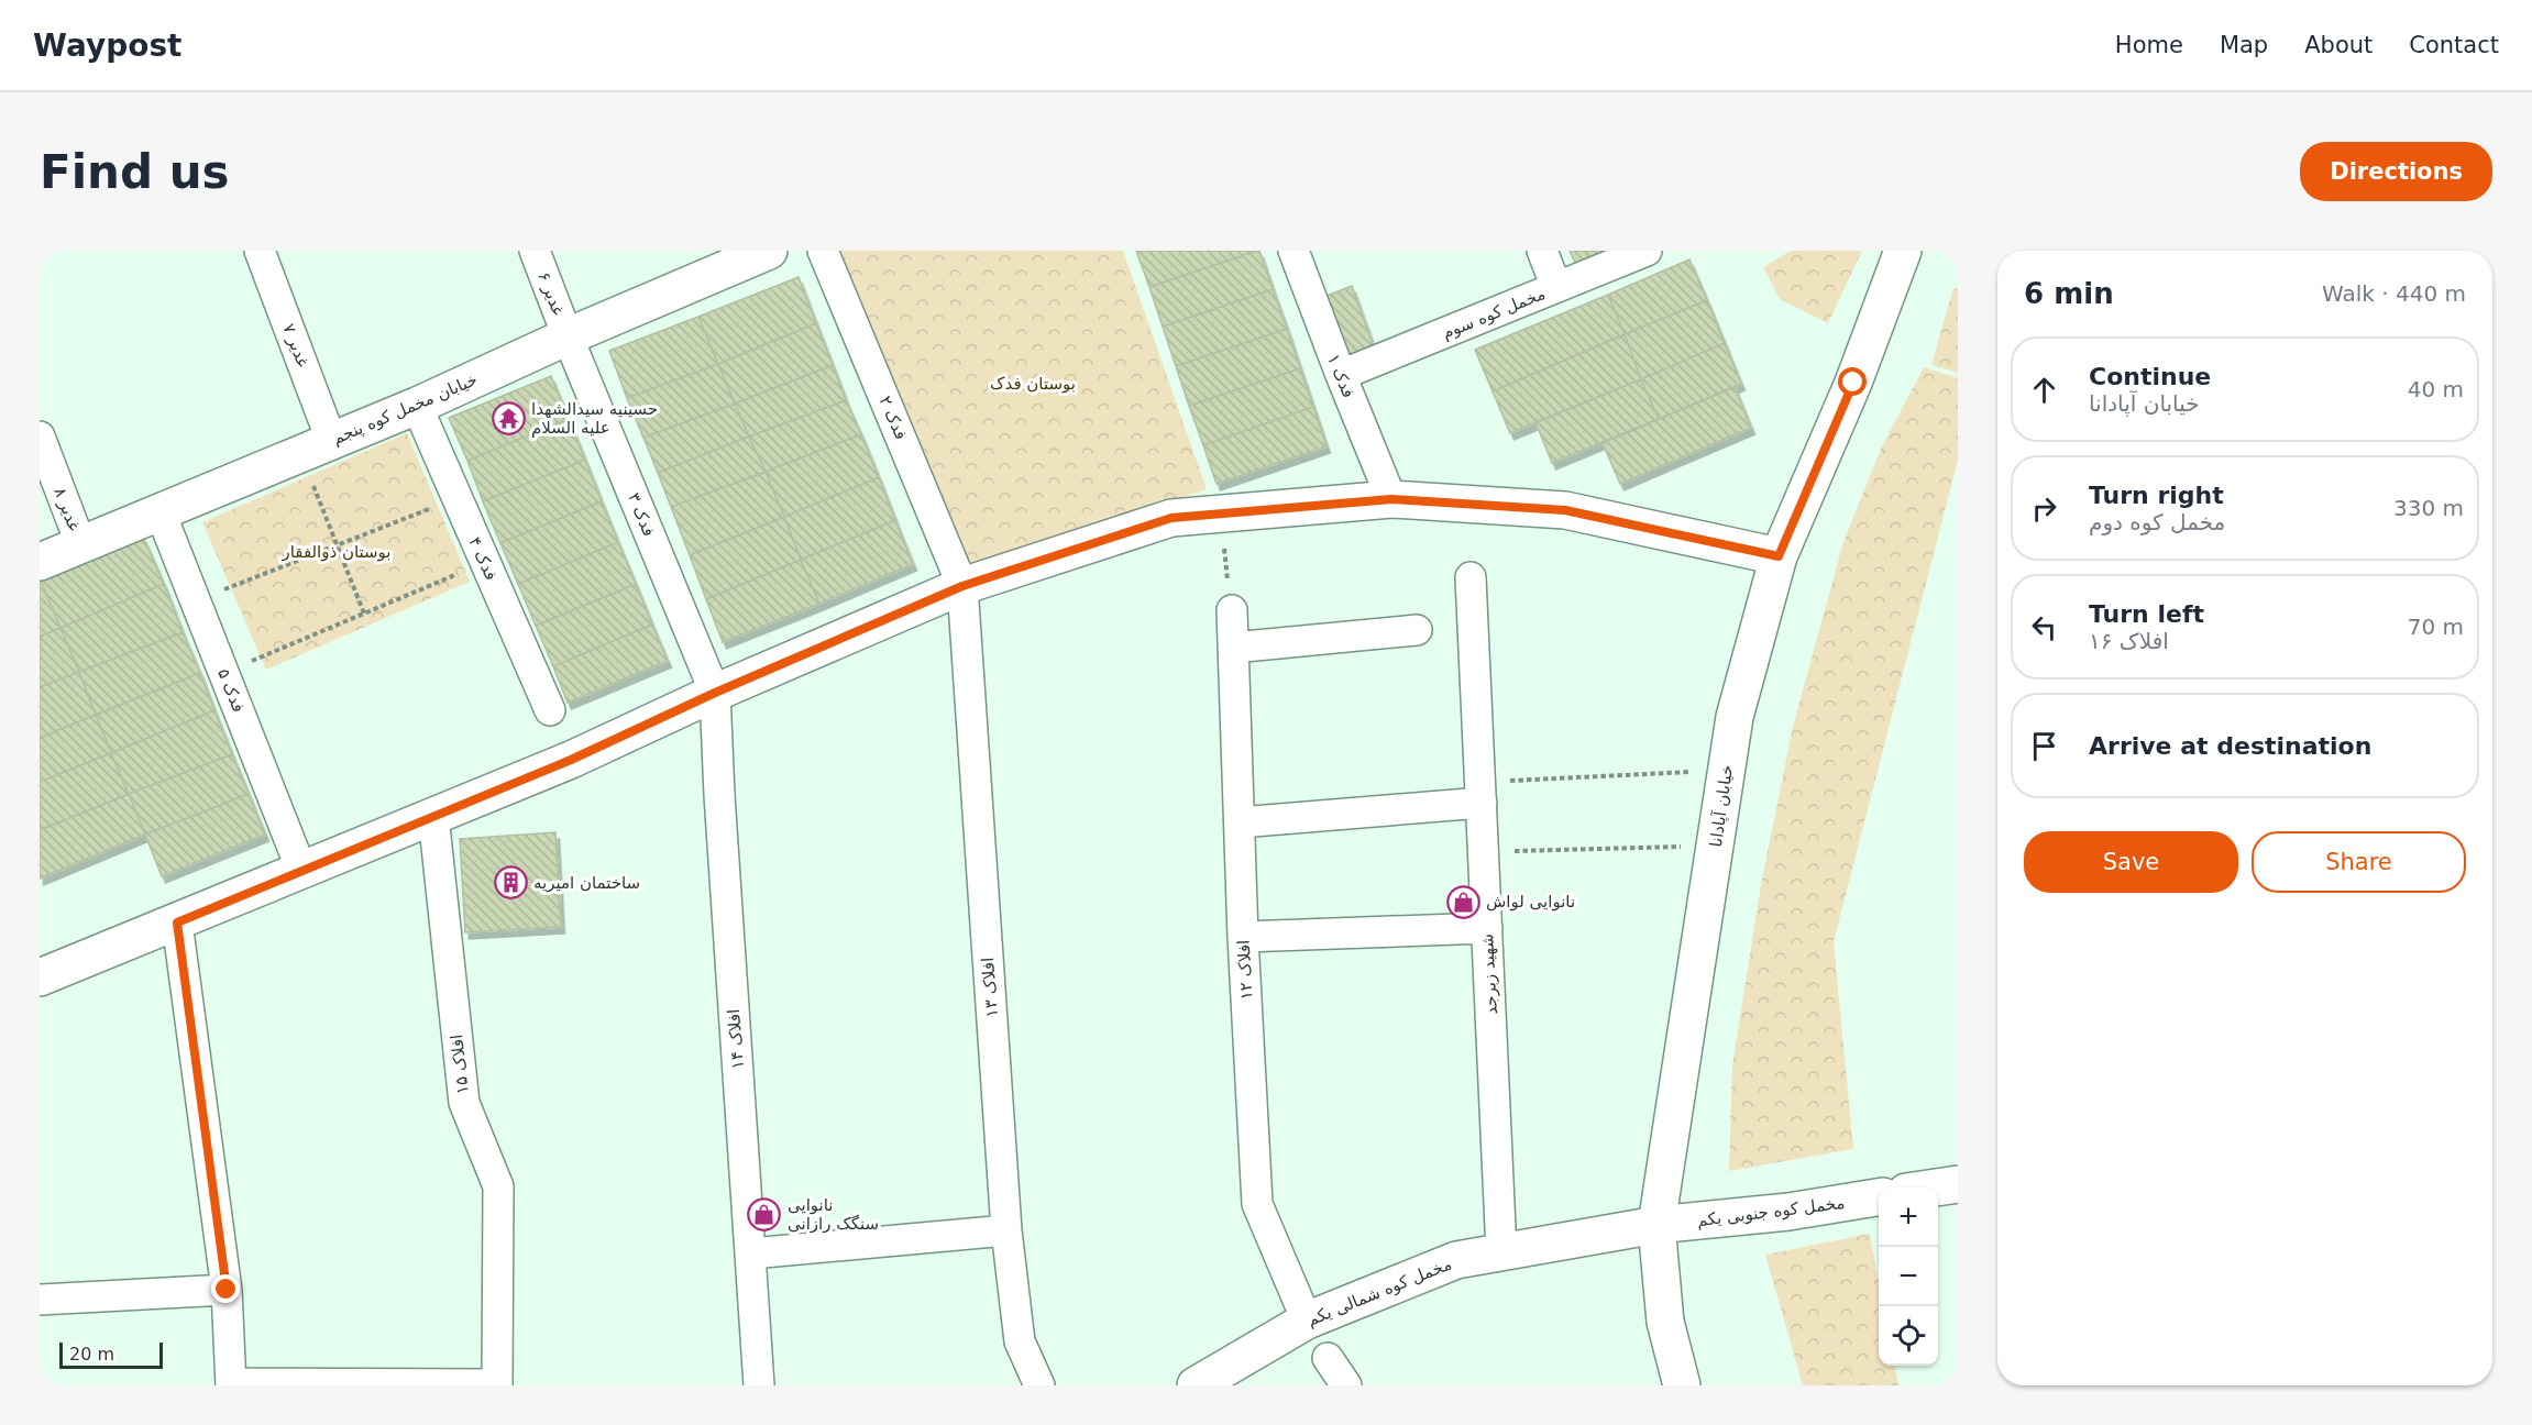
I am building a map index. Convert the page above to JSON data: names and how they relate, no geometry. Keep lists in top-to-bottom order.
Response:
{
  "streets": {
    "street": [
      "غدیر ۶",
      "مخمل کوه سوم",
      "غدیر ۷",
      "فدک ۱",
      "خیابان مخمل کوه پنجم",
      "فدک ۲",
      "غدیر ۸",
      "فدک ۳",
      "فدک ۴",
      "فدک ۵",
      "خیابان آپادانا",
      "افلاک ۱۲",
      "شهید زبرجد",
      "افلاک ۱۳",
      "افلاک ۱۴",
      "افلاک ۱۵",
      "مخمل کوه جنوبی یکم",
      "مخمل کوه شمالی‌ یکم"
    ]
  },
  "crossings": [
    ["غدیر ۶", "خیابان مخمل کوه پنجم"],
    ["غدیر ۶", "فدک ۳"],
    ["مخمل کوه سوم", "فدک ۱"],
    ["غدیر ۷", "خیابان مخمل کوه پنجم"],
    ["خیابان مخمل کوه پنجم", "غدیر ۸"],
    ["خیابان مخمل کوه پنجم", "فدک ۳"],
    ["خیابان مخمل کوه پنجم", "فدک ۴"],
    ["خیابان مخمل کوه پنجم", "فدک ۵"],
    ["فدک ۲", "افلاک ۱۳"],
    ["فدک ۳", "افلاک ۱۴"],
    ["خیابان آپادانا", "مخمل کوه جنوبی یکم"],
    ["خیابان آپادانا", "مخمل کوه شمالی‌ یکم"],
    ["افلاک ۱۲", "مخمل کوه شمالی‌ یکم"],
    ["شهید زبرجد", "مخمل کوه شمالی‌ یکم"],
    ["مخمل کوه جنوبی یکم", "مخمل کوه شمالی‌ یکم"]
  ],
  "parks": ["بوستان فدک", "بوستان ذوالفقار"],
  "places": {
    "temple": ["حسینیه سیدالشهدا علیه السلام"],
    "building": ["ساختمان امیریه"],
    "shop": ["نانوایی لواش", "نانوایی سنگک رازانی"]
  },
  "scale_bar": "20 m",
  "page": {
    "header": "Waypost",
    "nav": [
      "Home",
      "Map",
      "About",
      "Contact"
    ],
    "buttons": [
      "Directions",
      ["Save", "Share"]
    ],
    "title": "Find us",
    "heading": ["6 min", "Walk · 440 m"],
    "list": [
      ["Continue", "خیابان آپادانا", "40 m"],
      ["Turn right", "مخمل کوه دوم", "330 m"],
      ["Turn left", "افلاک ۱۶", "70 m"],
      "Arrive at destination"
    ],
    "map_buttons": ["+", "−"],
    "scale": "20 m"
  }
}
